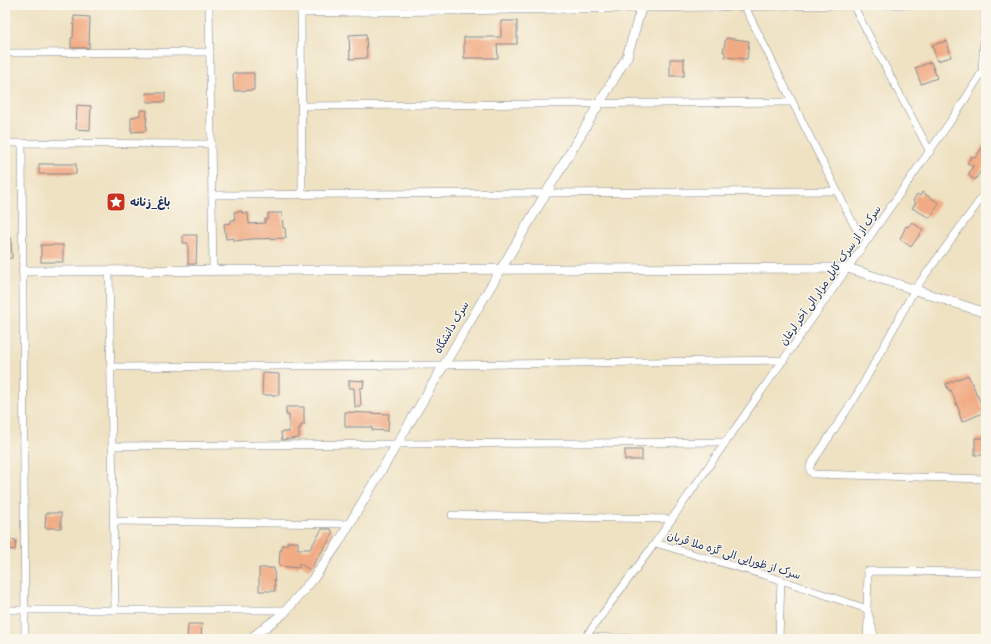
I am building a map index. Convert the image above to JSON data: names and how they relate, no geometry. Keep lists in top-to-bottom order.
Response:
{
  "streets": {
    "street": ["سرک از از سرک کابل مزار الی آخر لرغان", "سرک دانشگاه", "سرک از ظورایی الی گزه ملا قربان"]
  },
  "crossings": [
    ["سرک از از سرک کابل مزار الی آخر لرغان", "سرک از ظورایی الی گزه ملا قربان"]
  ],
  "places": {
    "place": ["باغ_زنانه"]
  }
}
